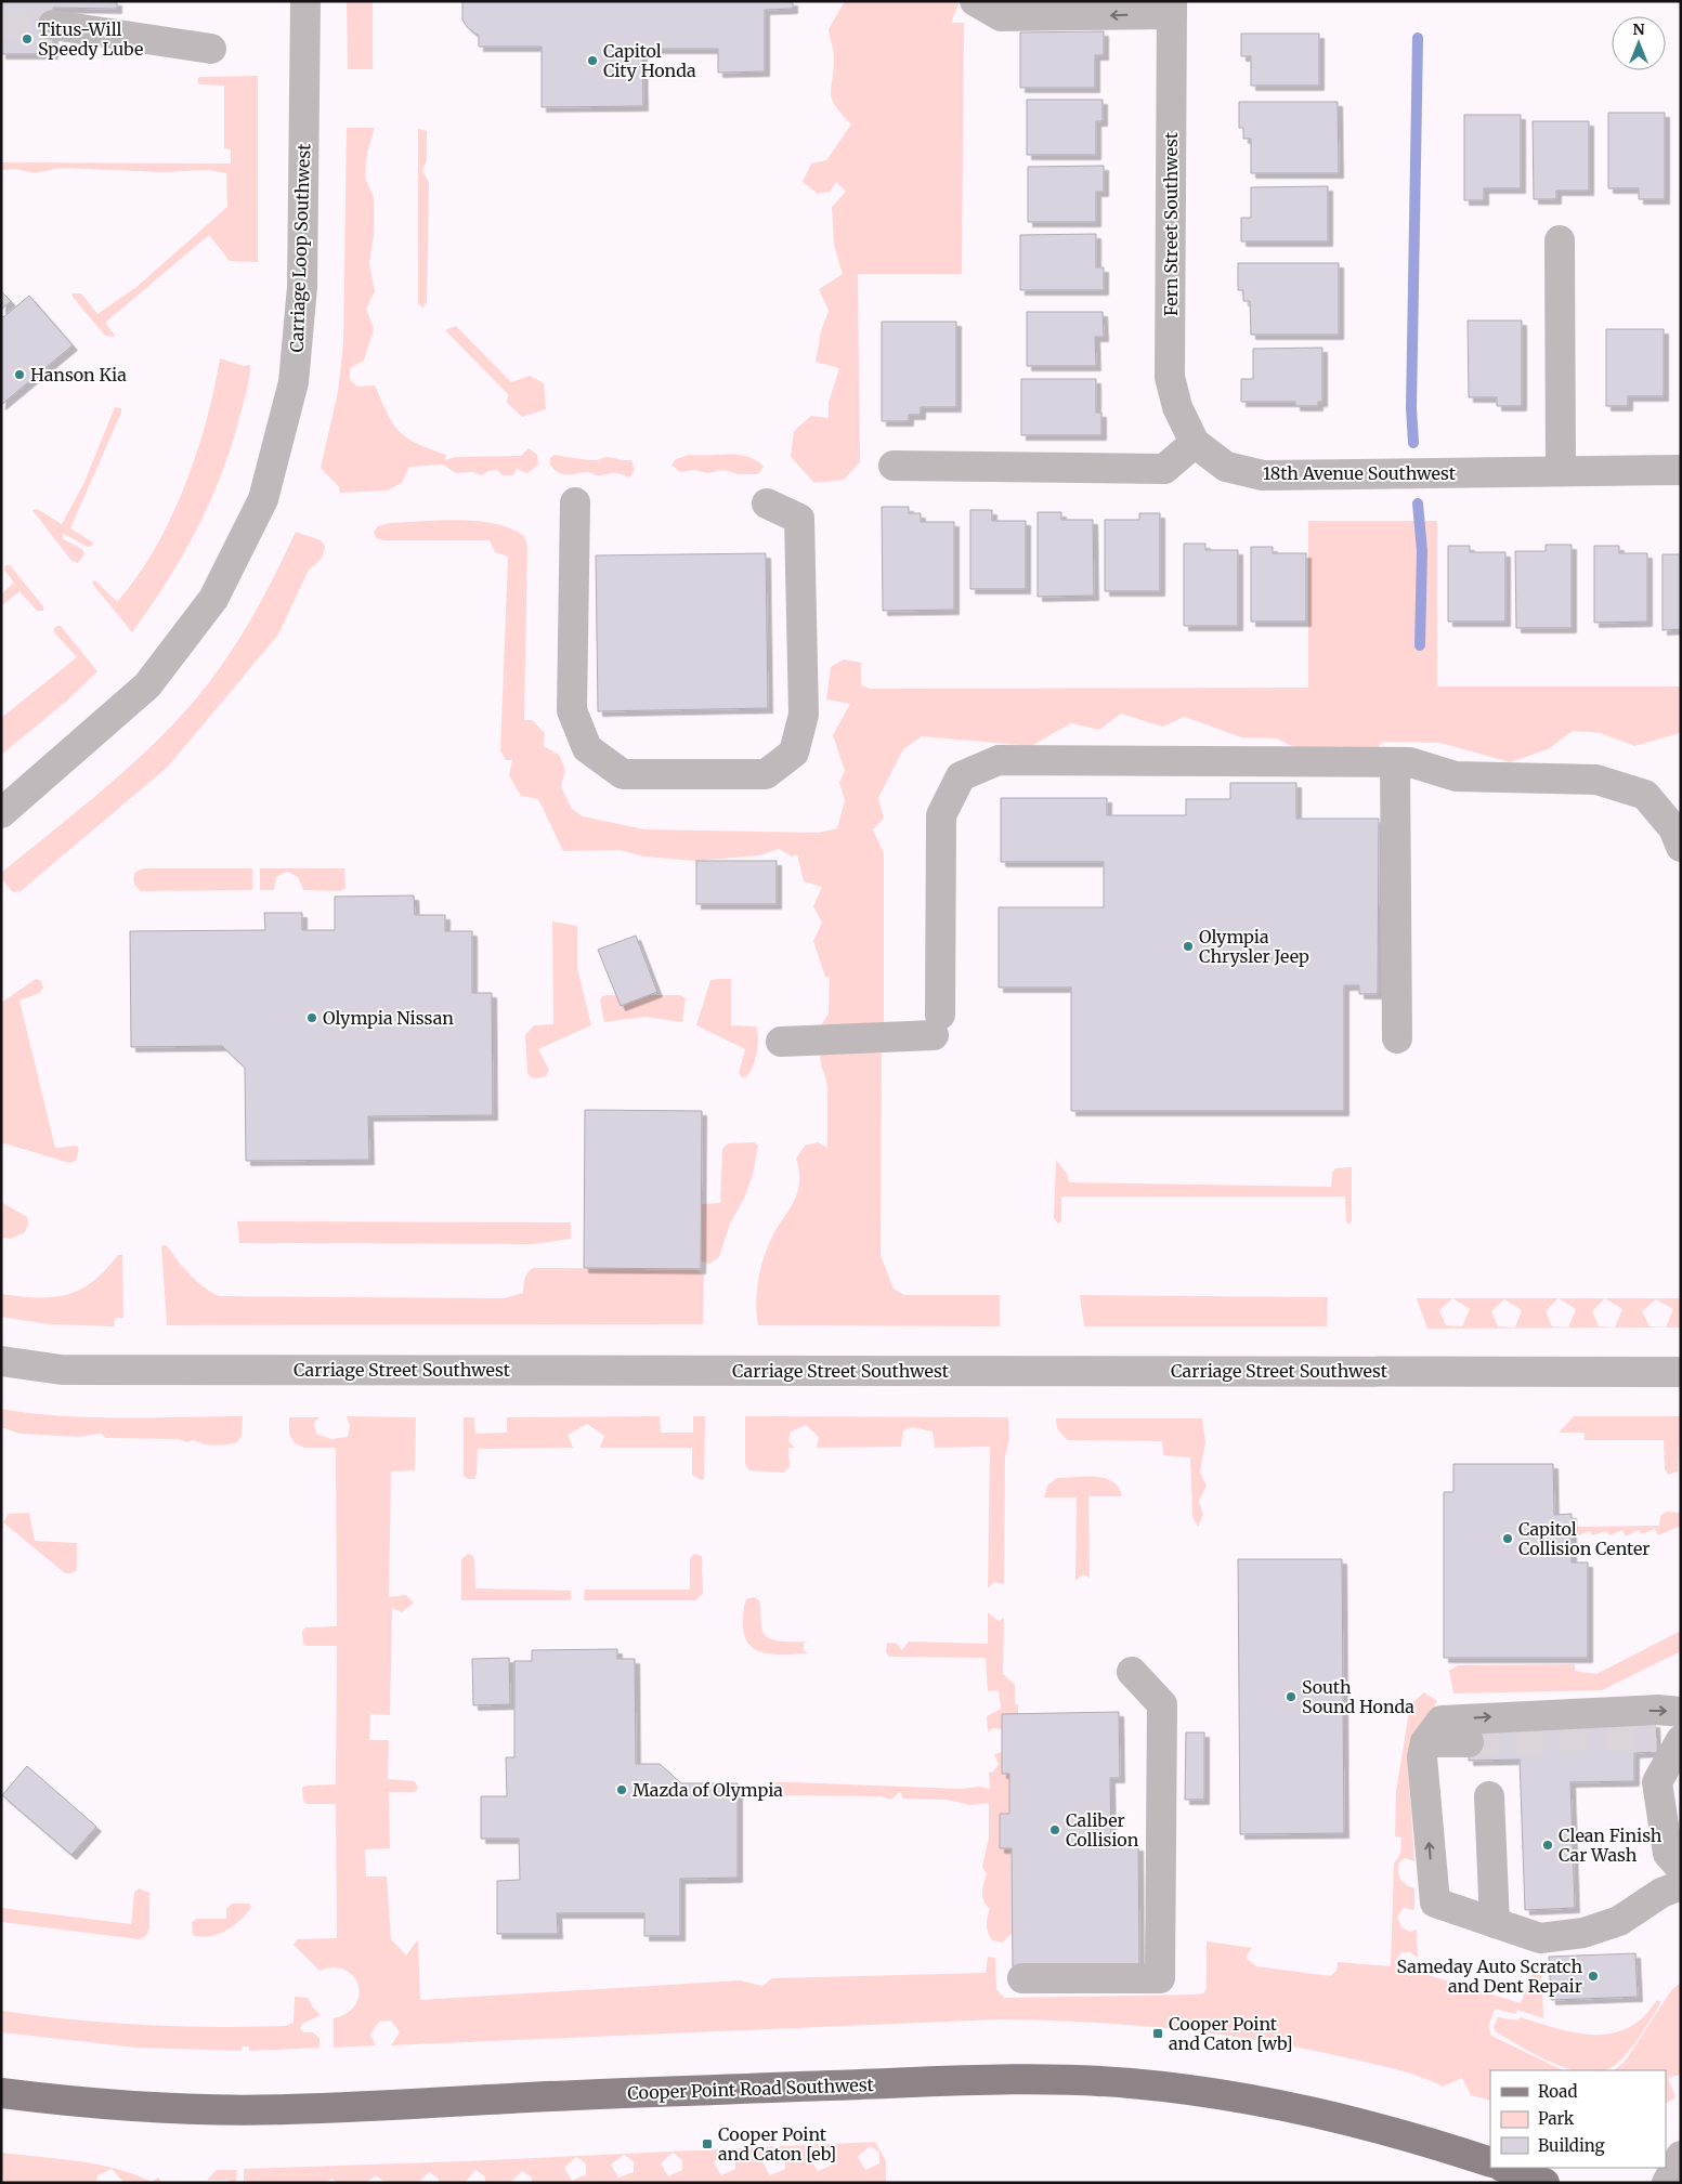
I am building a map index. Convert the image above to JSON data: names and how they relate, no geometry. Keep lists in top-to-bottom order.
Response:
{
  "streets": {
    "main road": ["Cooper Point Road Southwest"],
    "street": [
      "Fern Street Southwest",
      "Carriage Loop Southwest",
      "18th Avenue Southwest",
      "Carriage Street Southwest"
    ]
  },
  "crossings": [
    ["Fern Street Southwest", "18th Avenue Southwest"]
  ],
  "places": {
    "other": [
      "Titus-Will Speedy Lube",
      "Capitol City Honda",
      "Hanson Kia",
      "Olympia Chrysler Jeep",
      "Olympia Nissan",
      "Capitol Collision Center",
      "South Sound Honda",
      "Mazda of Olympia",
      "Caliber Collision",
      "Clean Finish Car Wash",
      "Sameday Auto Scratch and Dent Repair"
    ],
    "transit": ["Cooper Point and Caton [wb]", "Cooper Point and Caton [eb]"]
  },
  "legend": ["Road", "Park", "Building"],
  "north": "top"
}
